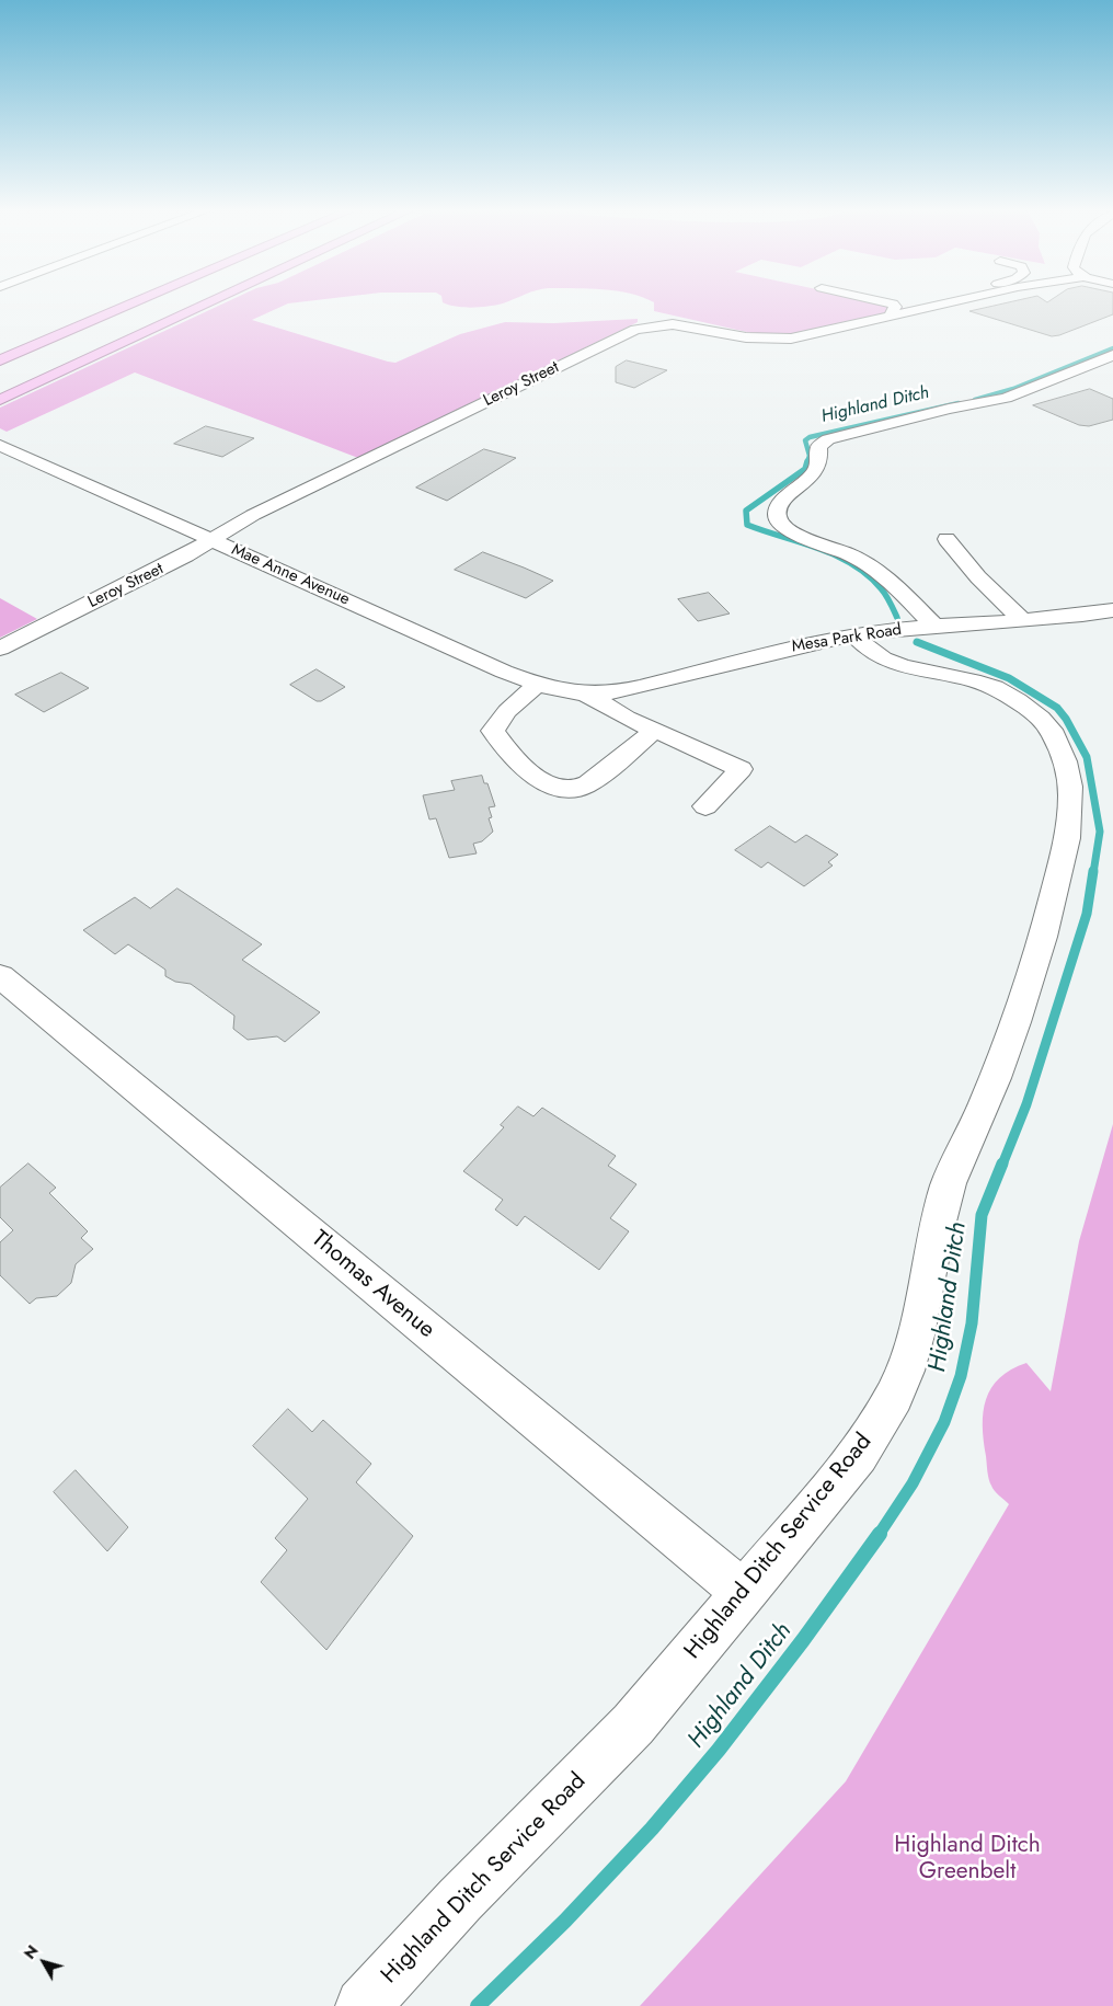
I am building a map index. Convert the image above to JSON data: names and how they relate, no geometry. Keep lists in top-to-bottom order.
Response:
{
  "streets": {
    "street": [
      "Leroy Street",
      "Mae Anne Avenue",
      "Mesa Park Road",
      "Thomas Avenue",
      "Highland Ditch Service Road"
    ]
  },
  "crossings": [
    ["Leroy Street", "Mae Anne Avenue"],
    ["Mae Anne Avenue", "Mesa Park Road"],
    ["Mesa Park Road", "Highland Ditch Service Road"],
    ["Thomas Avenue", "Highland Ditch Service Road"]
  ],
  "water": ["Highland Ditch"],
  "parks": ["Highland Ditch Greenbelt"],
  "north": "top left"
}
